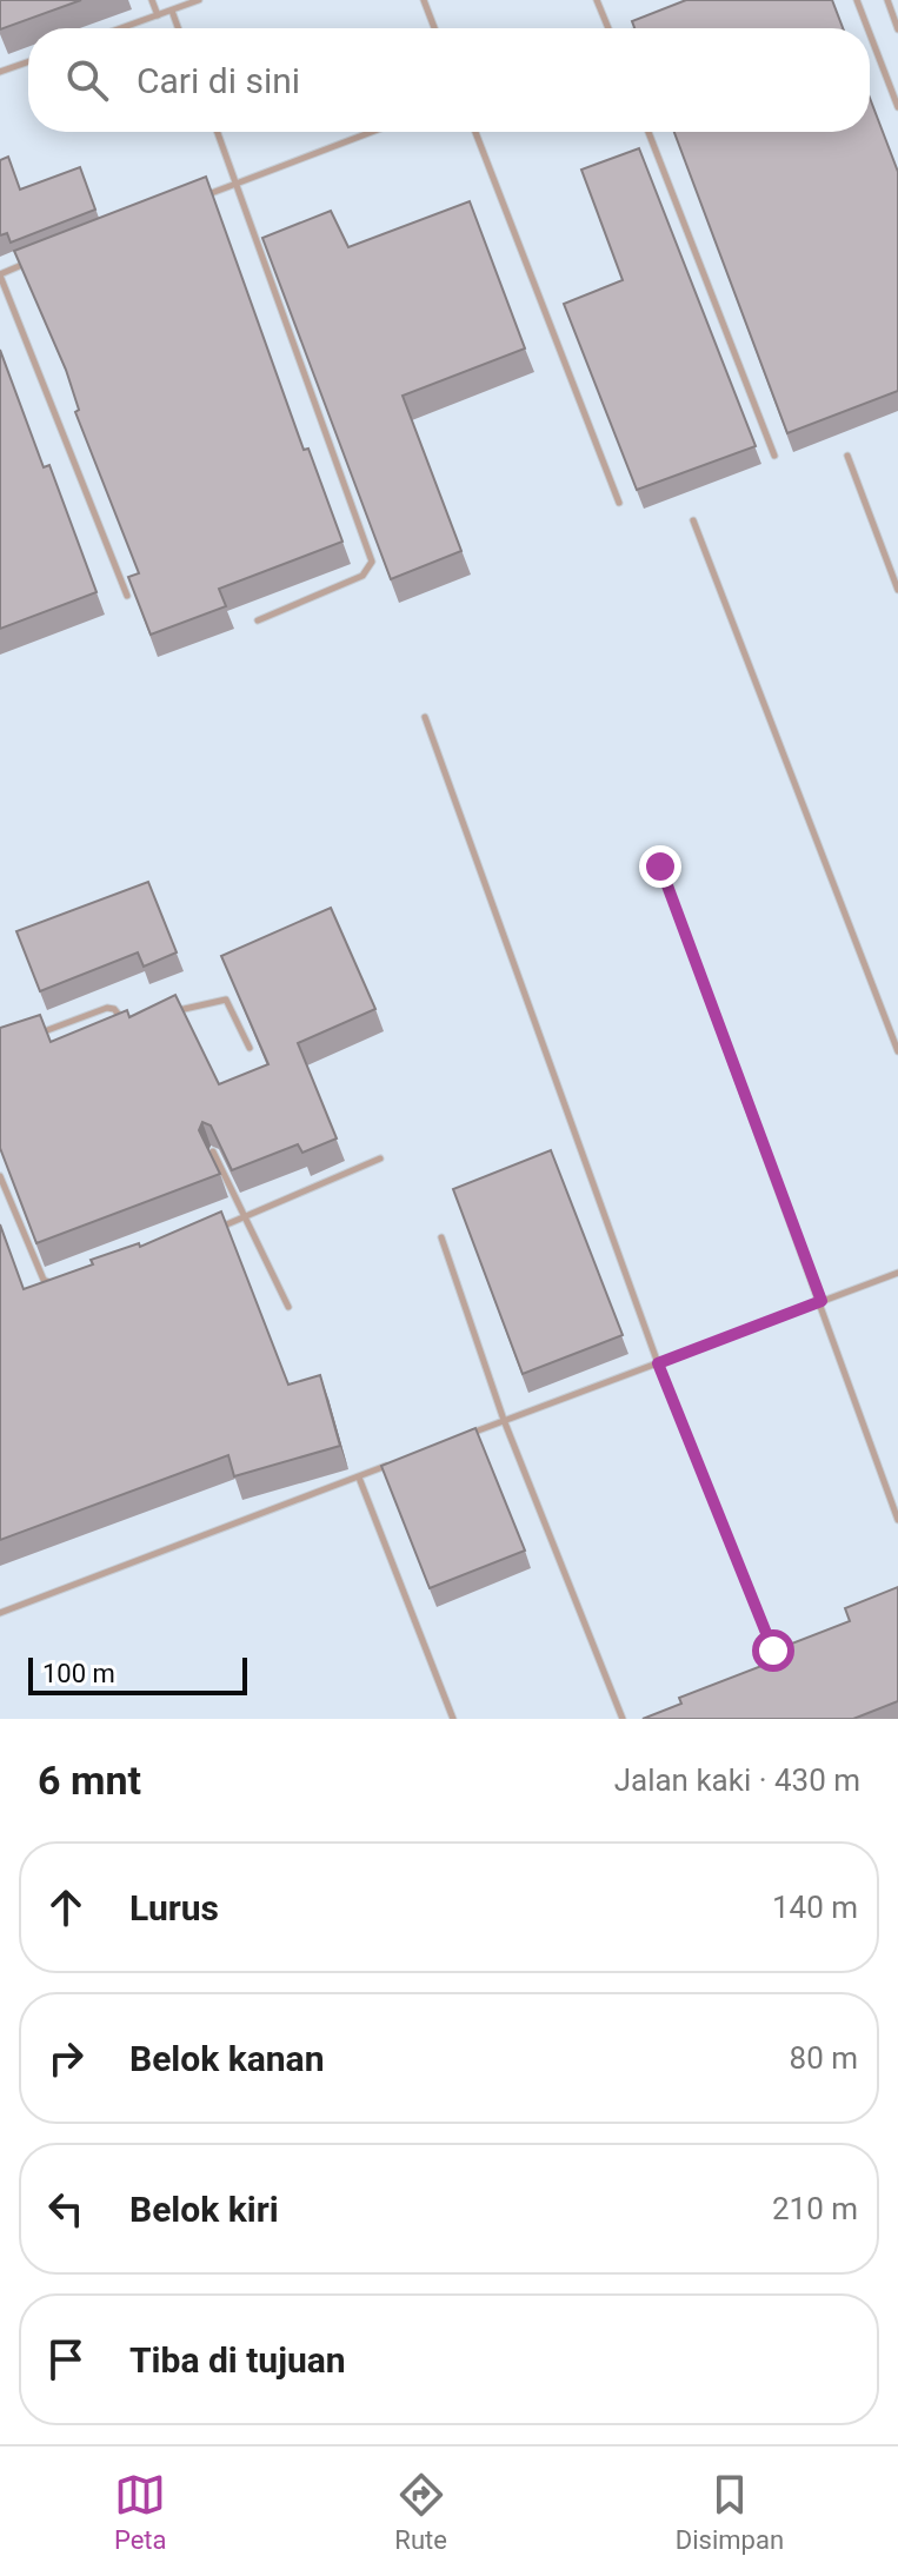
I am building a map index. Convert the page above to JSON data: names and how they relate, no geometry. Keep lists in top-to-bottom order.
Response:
{
  "scale_bar": "100 m",
  "page": {
    "search": "Cari di sini",
    "scale": "100 m",
    "heading": ["6 mnt", "Jalan kaki · 430 m"],
    "list": [
      ["Lurus", "140 m"],
      ["Belok kanan", "80 m"],
      ["Belok kiri", "210 m"],
      "Tiba di tujuan"
    ],
    "nav": ["Peta", "Rute", "Disimpan"]
  }
}
